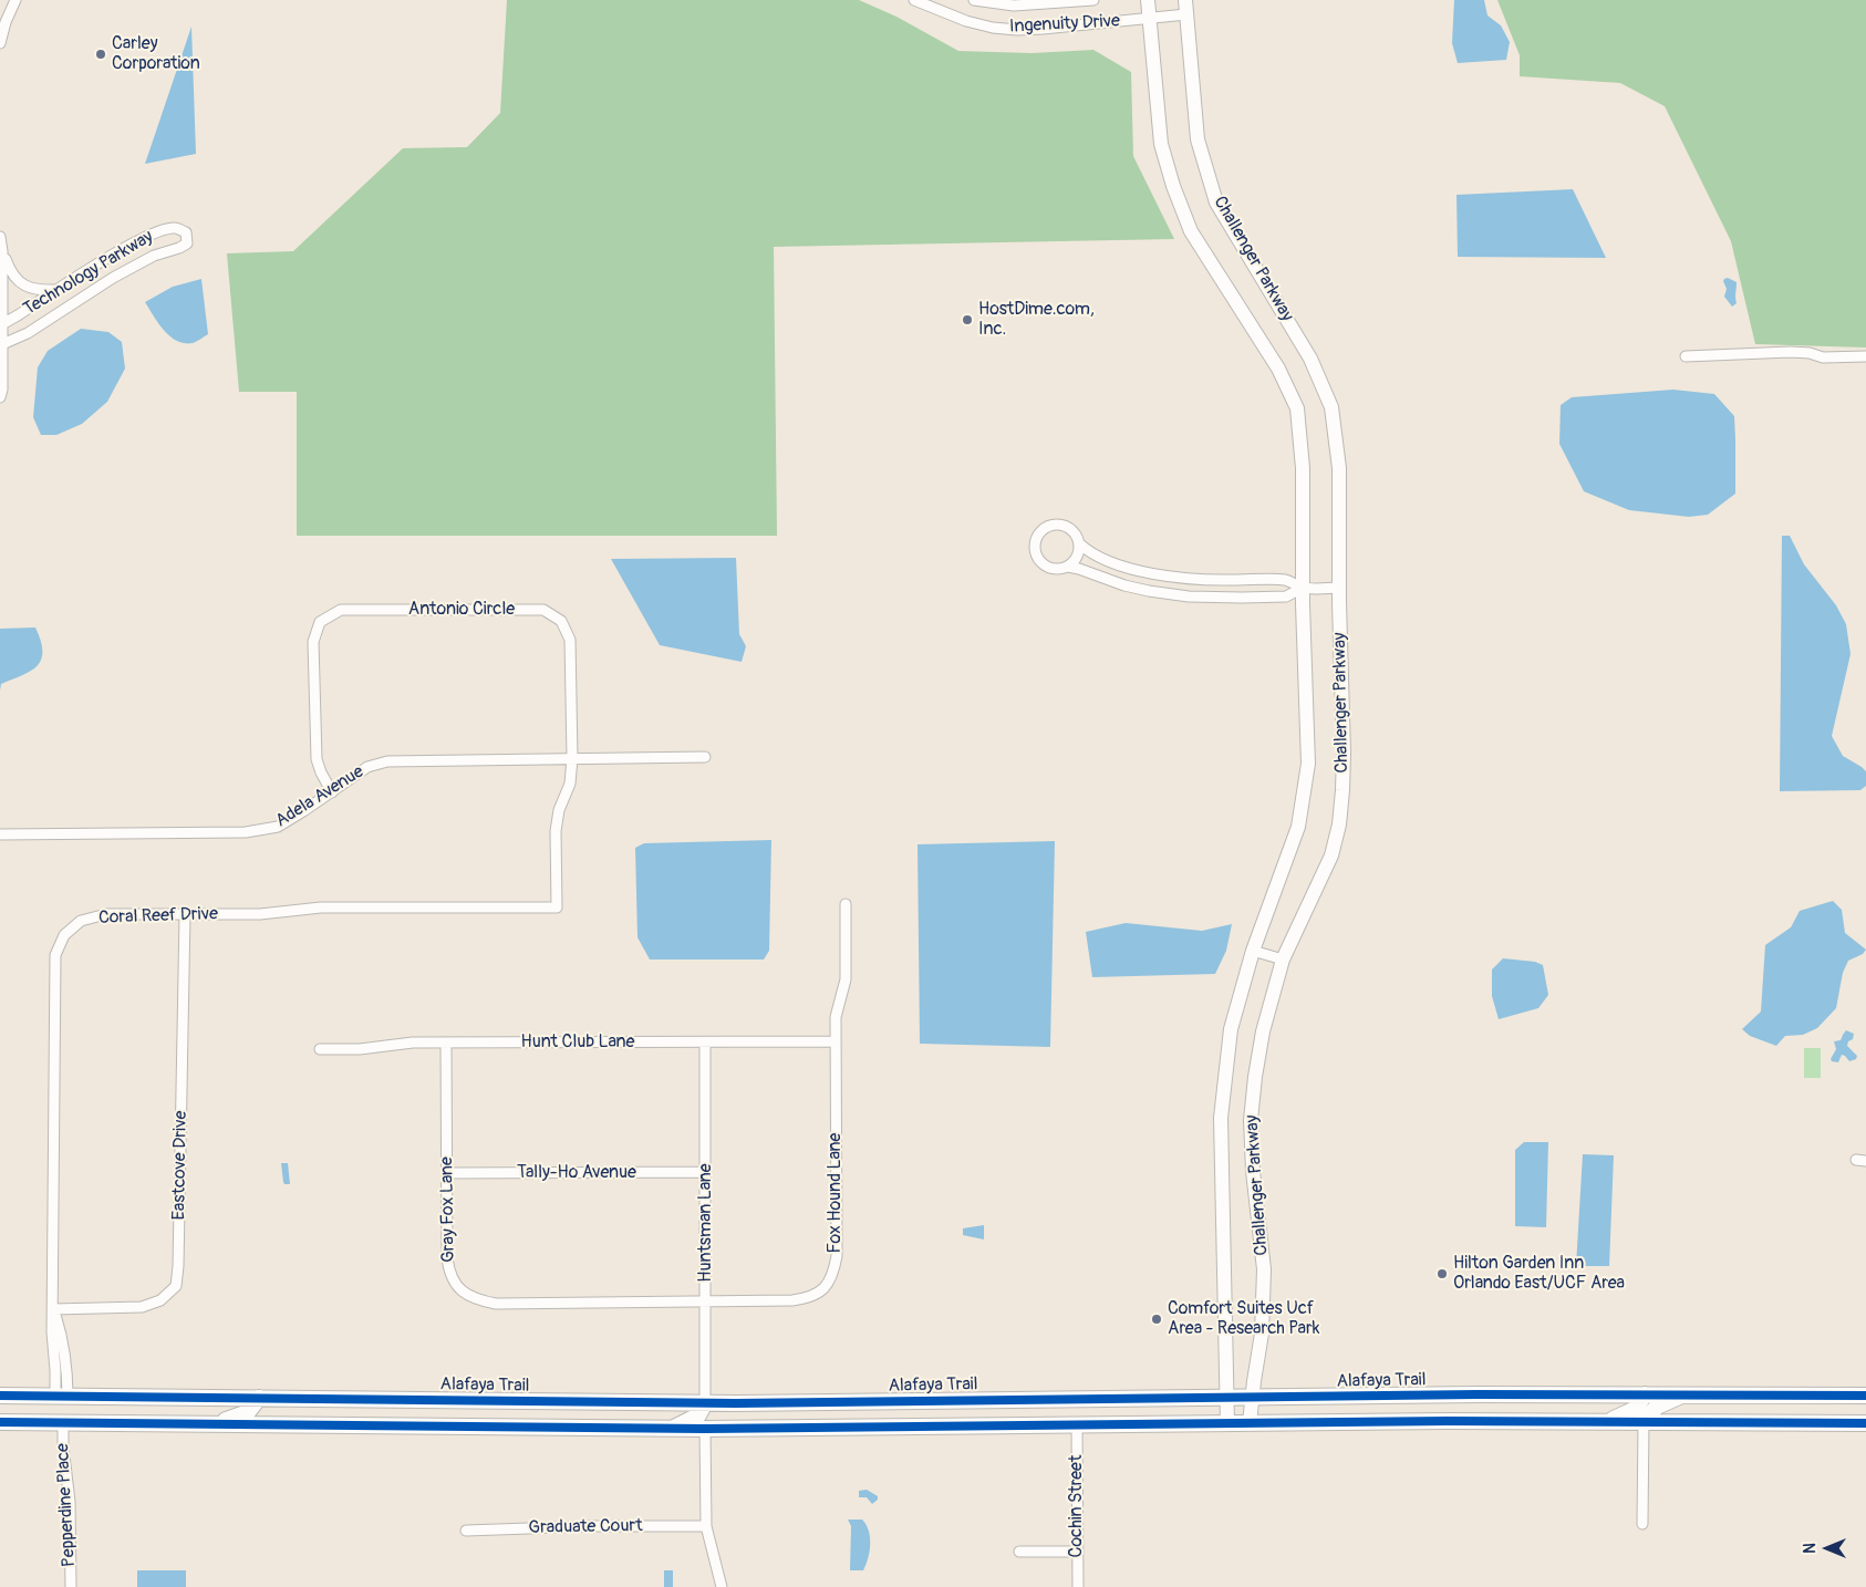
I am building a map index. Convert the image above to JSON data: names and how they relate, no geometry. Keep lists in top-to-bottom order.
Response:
{
  "streets": {
    "main road": ["Challenger Parkway", "Alafaya Trail"],
    "street": [
      "Ingenuity Drive",
      "Technology Parkway",
      "Antonio Circle",
      "Adela Avenue",
      "Coral Reef Drive",
      "Hunt Club Lane",
      "Eastcove Drive",
      "Tally-Ho Avenue",
      "Fox Hound Lane",
      "Gray Fox Lane",
      "Huntsman Lane",
      "Pepperdine Place",
      "Cochin Street",
      "Graduate Court"
    ]
  },
  "crossings": [
    ["Ingenuity Drive", "Challenger Parkway"],
    ["Challenger Parkway", "Alafaya Trail"],
    ["Antonio Circle", "Adela Avenue"],
    ["Antonio Circle", "Coral Reef Drive"],
    ["Coral Reef Drive", "Eastcove Drive"],
    ["Coral Reef Drive", "Alafaya Trail"],
    ["Hunt Club Lane", "Fox Hound Lane"],
    ["Hunt Club Lane", "Gray Fox Lane"],
    ["Hunt Club Lane", "Huntsman Lane"],
    ["Tally-Ho Avenue", "Gray Fox Lane"],
    ["Tally-Ho Avenue", "Huntsman Lane"],
    ["Fox Hound Lane", "Gray Fox Lane"],
    ["Fox Hound Lane", "Huntsman Lane"],
    ["Gray Fox Lane", "Huntsman Lane"],
    ["Huntsman Lane", "Alafaya Trail"]
  ],
  "places": [
    "Carley Corporation",
    "HostDime.com, Inc.",
    "Hilton Garden Inn Orlando East/UCF Area",
    "Comfort Suites Ucf Area - Research Park"
  ],
  "north": "left"
}
